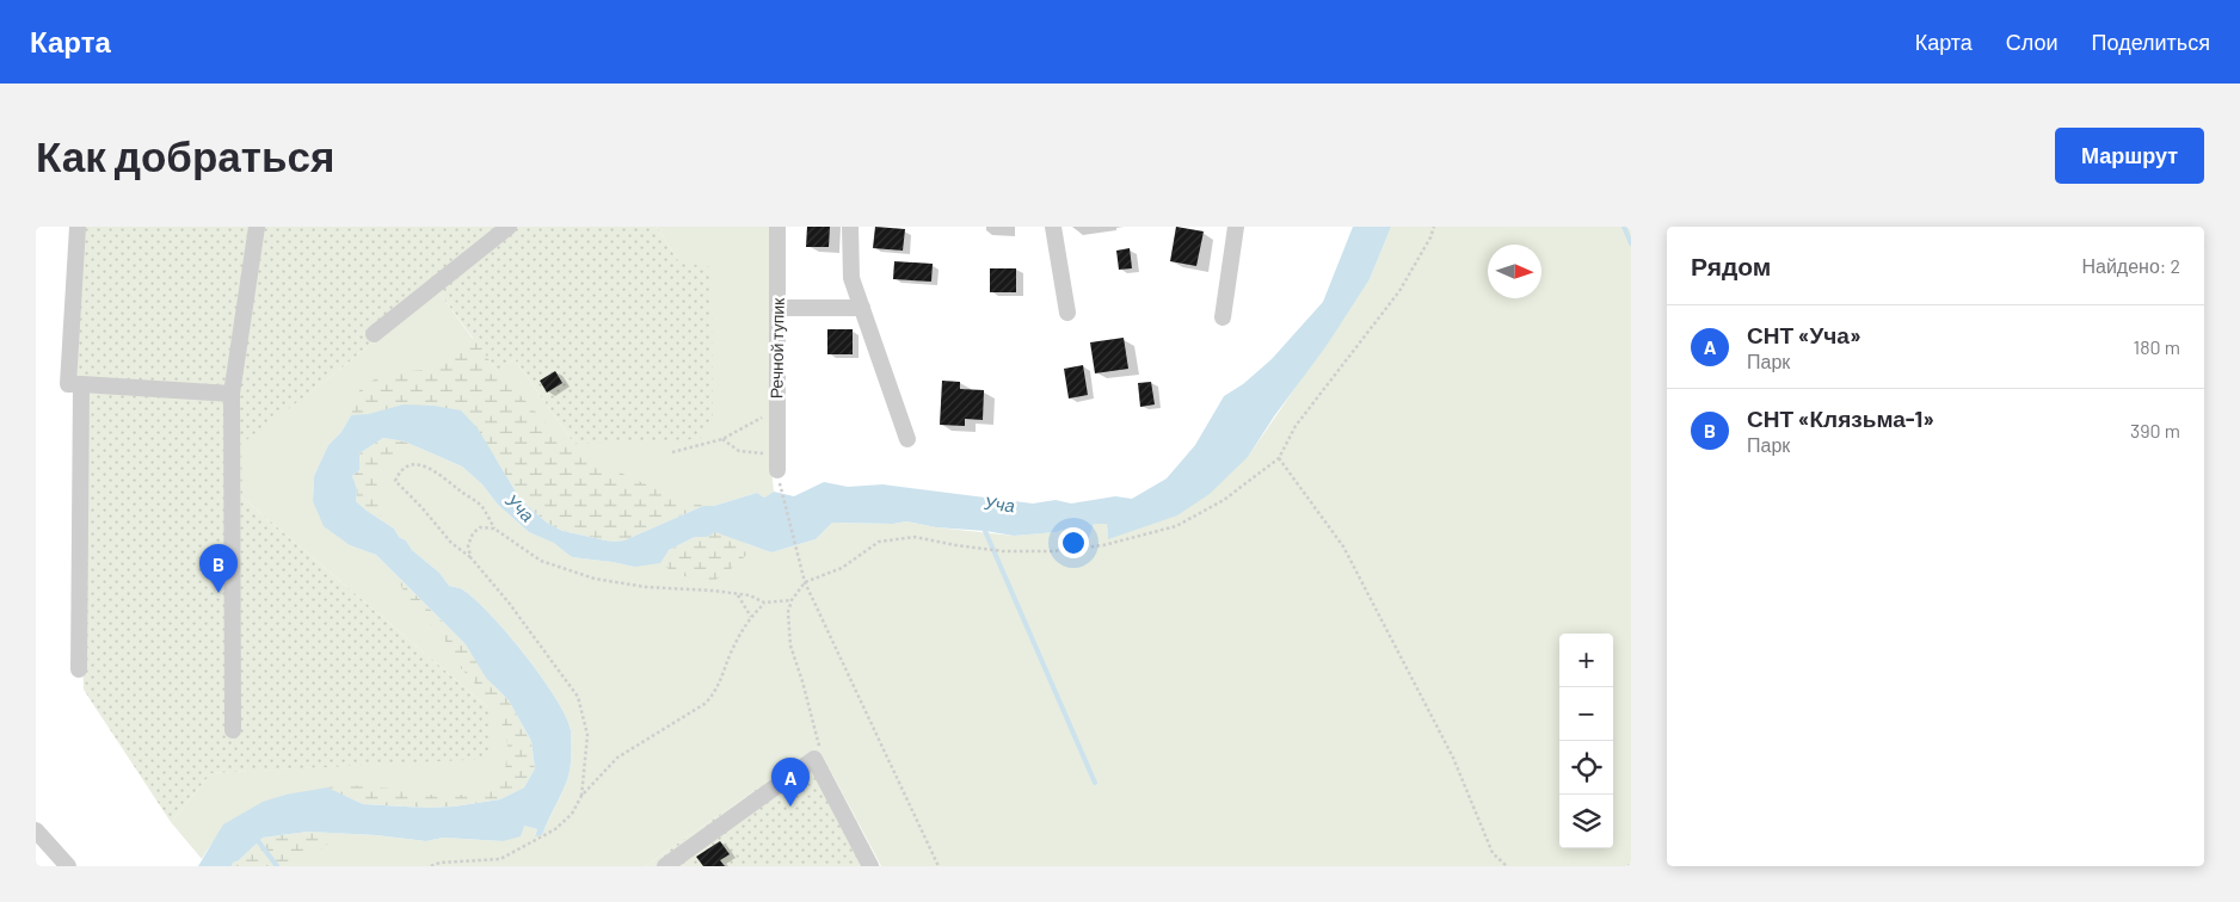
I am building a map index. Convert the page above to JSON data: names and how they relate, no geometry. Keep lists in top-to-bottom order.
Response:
{
  "streets": {
    "street": ["Речной тупик"]
  },
  "water": ["Уча"],
  "north": "right",
  "page": {
    "header": "Карта",
    "nav": ["Карта", "Слои", "Поделиться"],
    "buttons": "Маршрут",
    "title": "Как добраться",
    "heading": ["Рядом", "Найдено: 2"],
    "list": [
      {
        "mark": "A",
        "name": "СНТ «Уча»",
        "note": "Парк",
        "value": "180 m"
      },
      {
        "mark": "B",
        "name": "СНТ «Клязьма-1»",
        "note": "Парк",
        "value": "390 m"
      }
    ],
    "pins": ["B", "A"],
    "map_buttons": ["+", "−"]
  }
}
